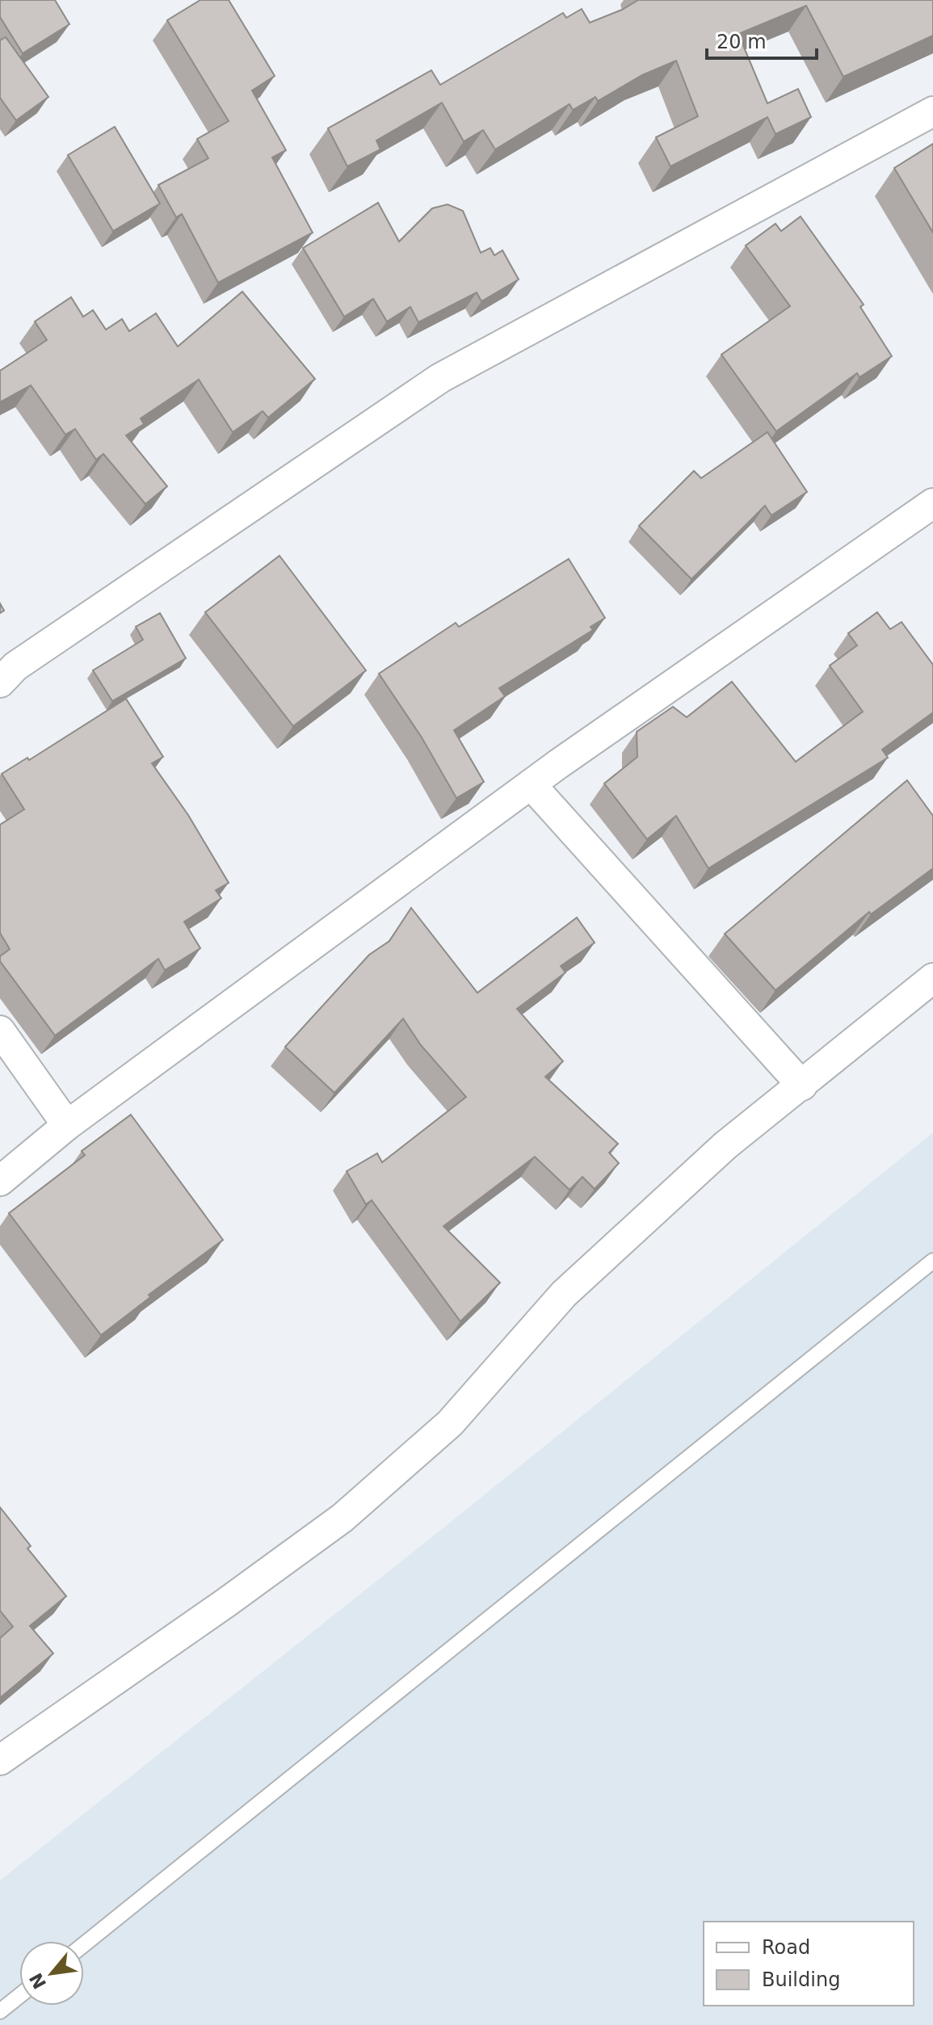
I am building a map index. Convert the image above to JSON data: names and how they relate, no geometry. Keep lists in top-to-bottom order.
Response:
{
  "legend": ["Road", "Building"],
  "scale_bar": "20 m",
  "north": "bottom left"
}
